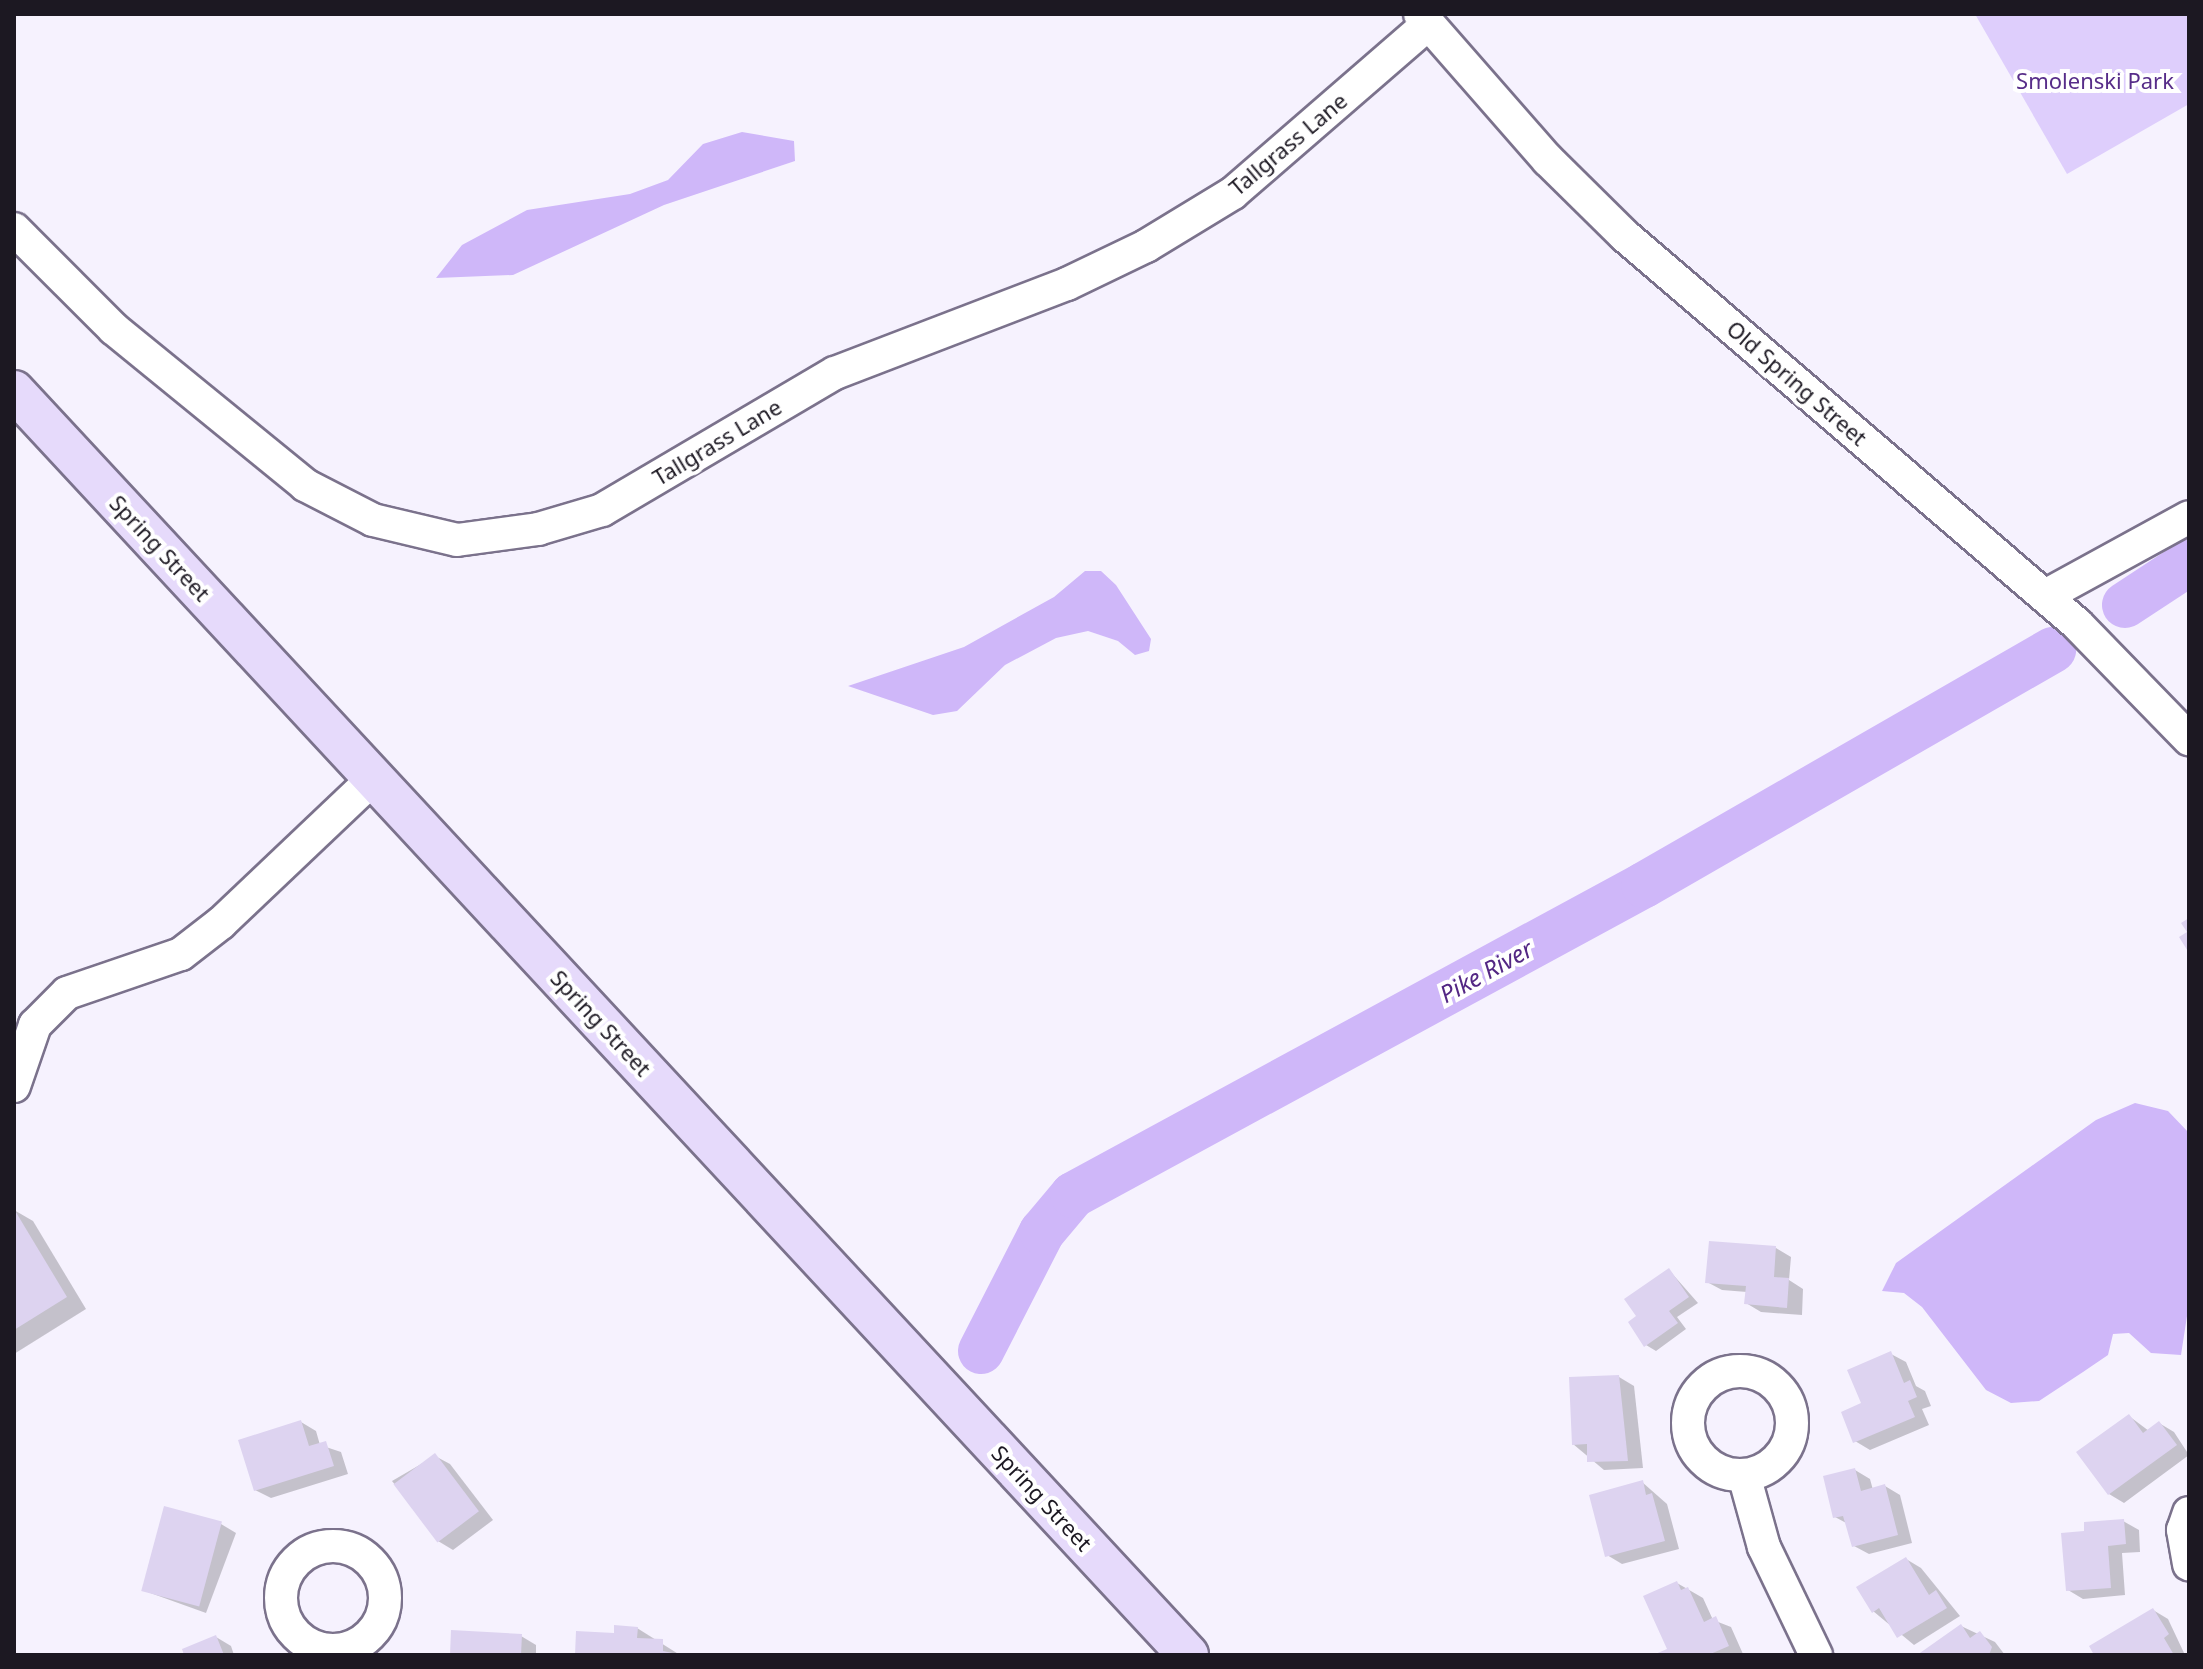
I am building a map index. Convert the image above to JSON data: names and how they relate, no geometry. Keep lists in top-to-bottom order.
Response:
{
  "streets": {
    "main road": ["Spring Street"],
    "street": ["Tallgrass Lane", "Old Spring Street"]
  },
  "crossings": [
    ["Tallgrass Lane", "Old Spring Street"]
  ],
  "water": ["Pike River"],
  "parks": ["Smolenski Park"]
}
